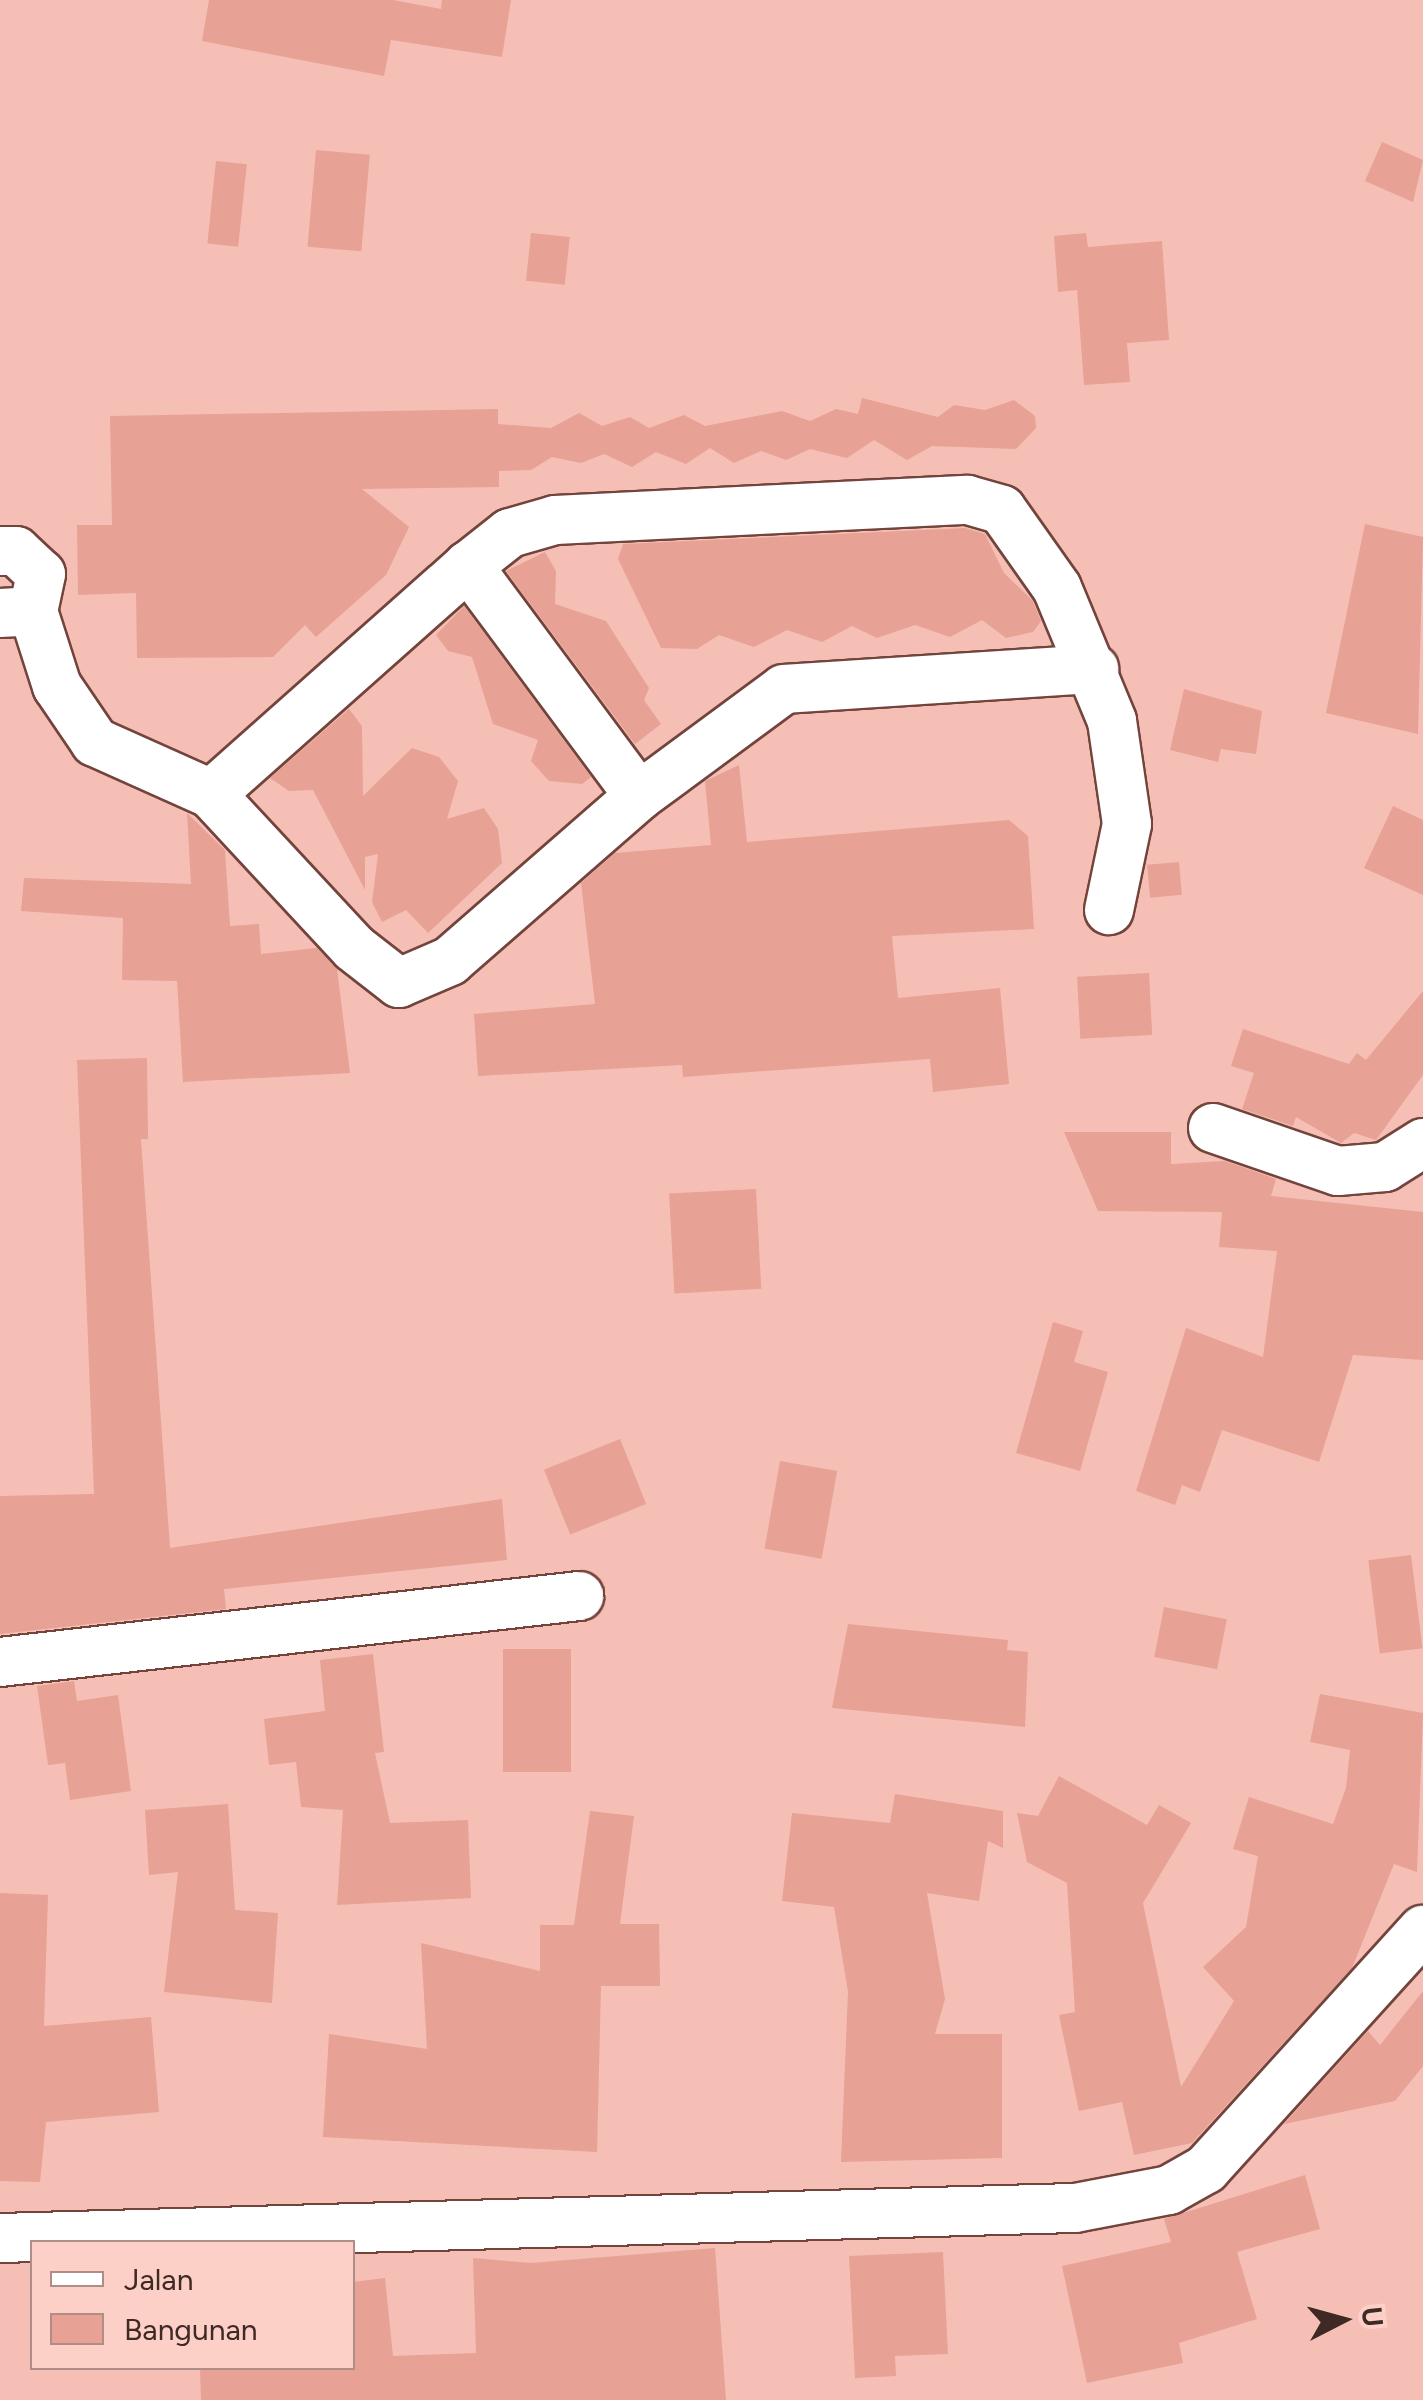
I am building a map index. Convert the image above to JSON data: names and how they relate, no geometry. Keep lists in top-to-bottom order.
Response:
{
  "legend": ["Jalan", "Bangunan"],
  "north": "right"
}
